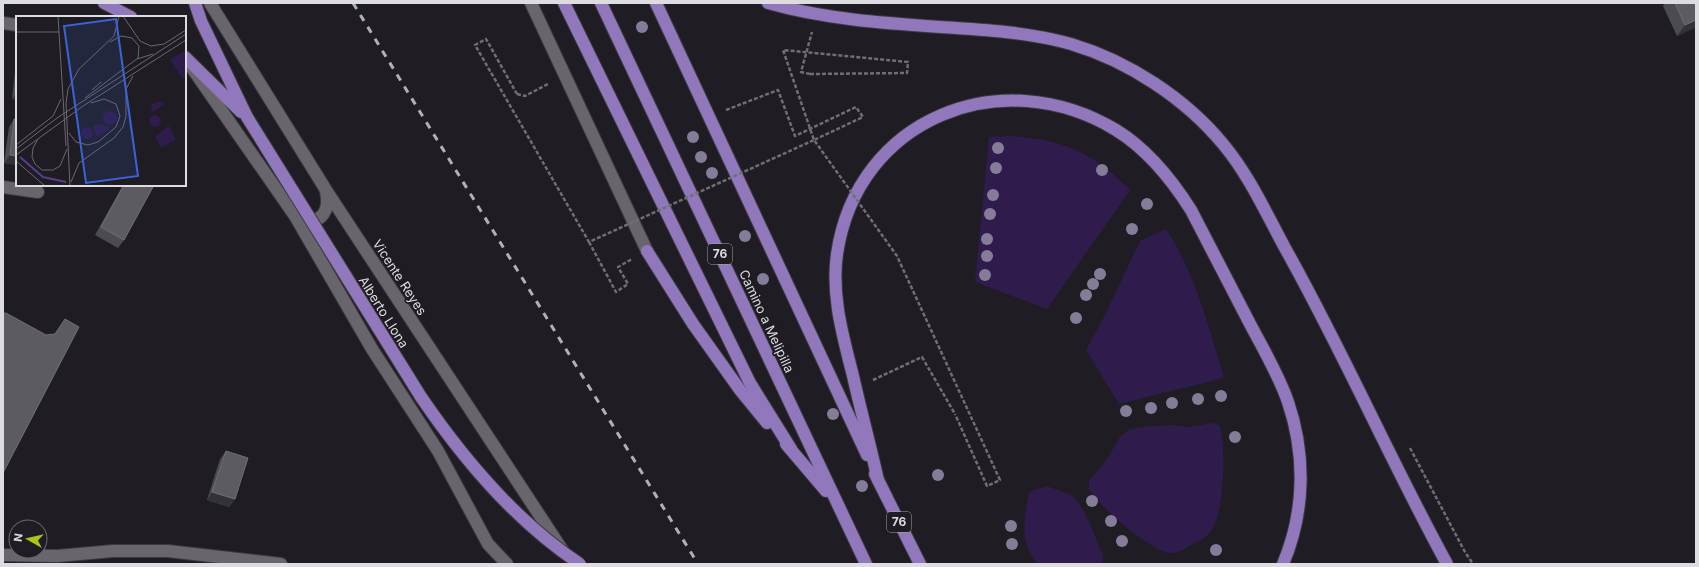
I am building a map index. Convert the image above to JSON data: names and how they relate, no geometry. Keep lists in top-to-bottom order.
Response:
{
  "streets": {
    "main road": ["76", "Alberto Llona", "Camino a Melipilla"],
    "street": ["Vicente Reyes"]
  },
  "north": "left"
}
